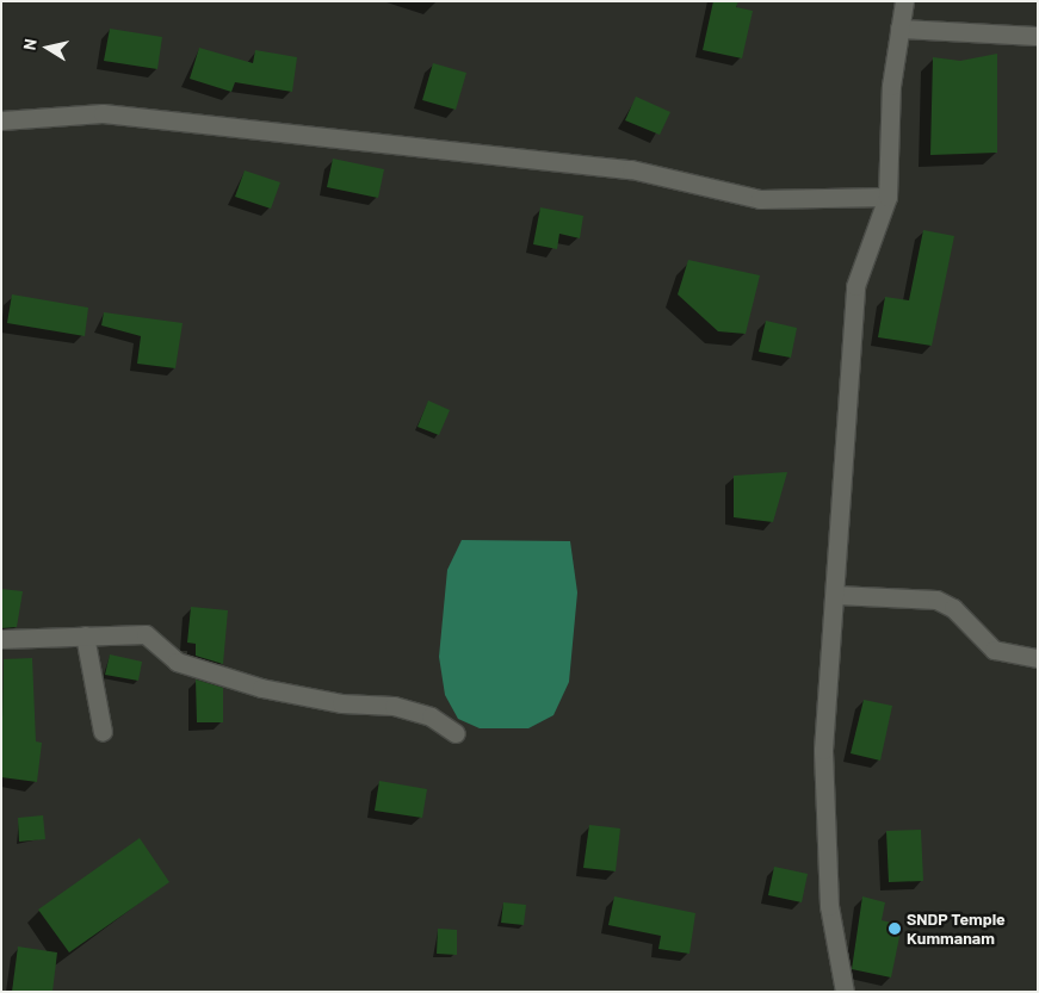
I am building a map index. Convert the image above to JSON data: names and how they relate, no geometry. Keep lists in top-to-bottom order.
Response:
{
  "places": ["SNDP Temple Kummanam"],
  "north": "left"
}
